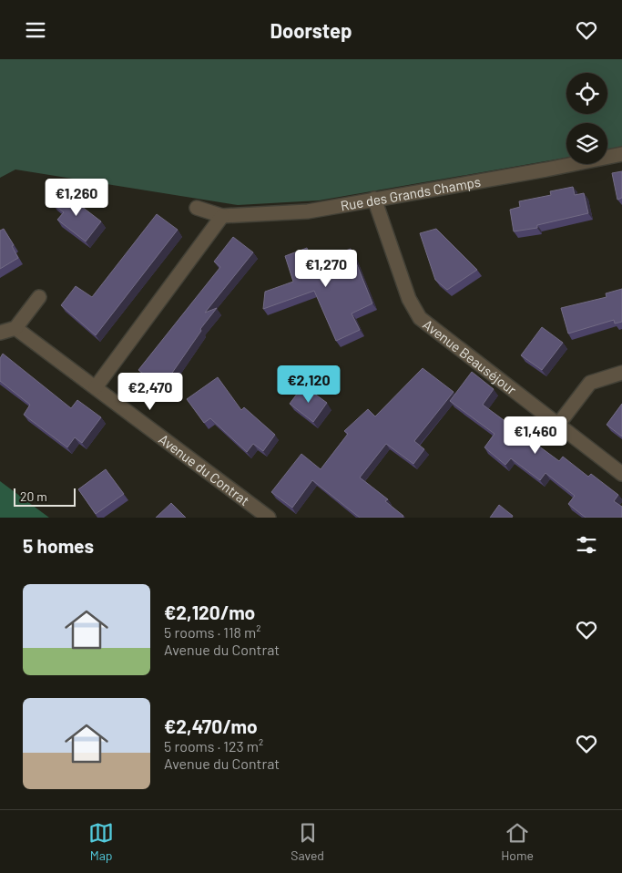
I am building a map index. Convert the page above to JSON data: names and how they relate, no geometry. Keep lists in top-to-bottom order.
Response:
{
  "streets": {
    "street": ["Rue des Grands Champs", "Avenue Beauséjour", "Avenue du Contrat"]
  },
  "crossings": [
    ["Rue des Grands Champs", "Avenue Beauséjour"]
  ],
  "scale_bar": "20 m",
  "page": {
    "header": "Doorstep",
    "price": [
      "€1,260",
      "€1,270",
      "€2,120",
      "€2,470",
      "€1,460"
    ],
    "scale": "20 m",
    "heading": "5 homes",
    "list": [
      {
        "name": "€2,120/mo",
        "note": "5 rooms · 118 m² · Avenue du Contrat"
      },
      {
        "name": "€2,470/mo",
        "note": "5 rooms · 123 m² · Avenue du Contrat"
      }
    ],
    "tabs": ["Map", "Saved", "Home"]
  }
}
